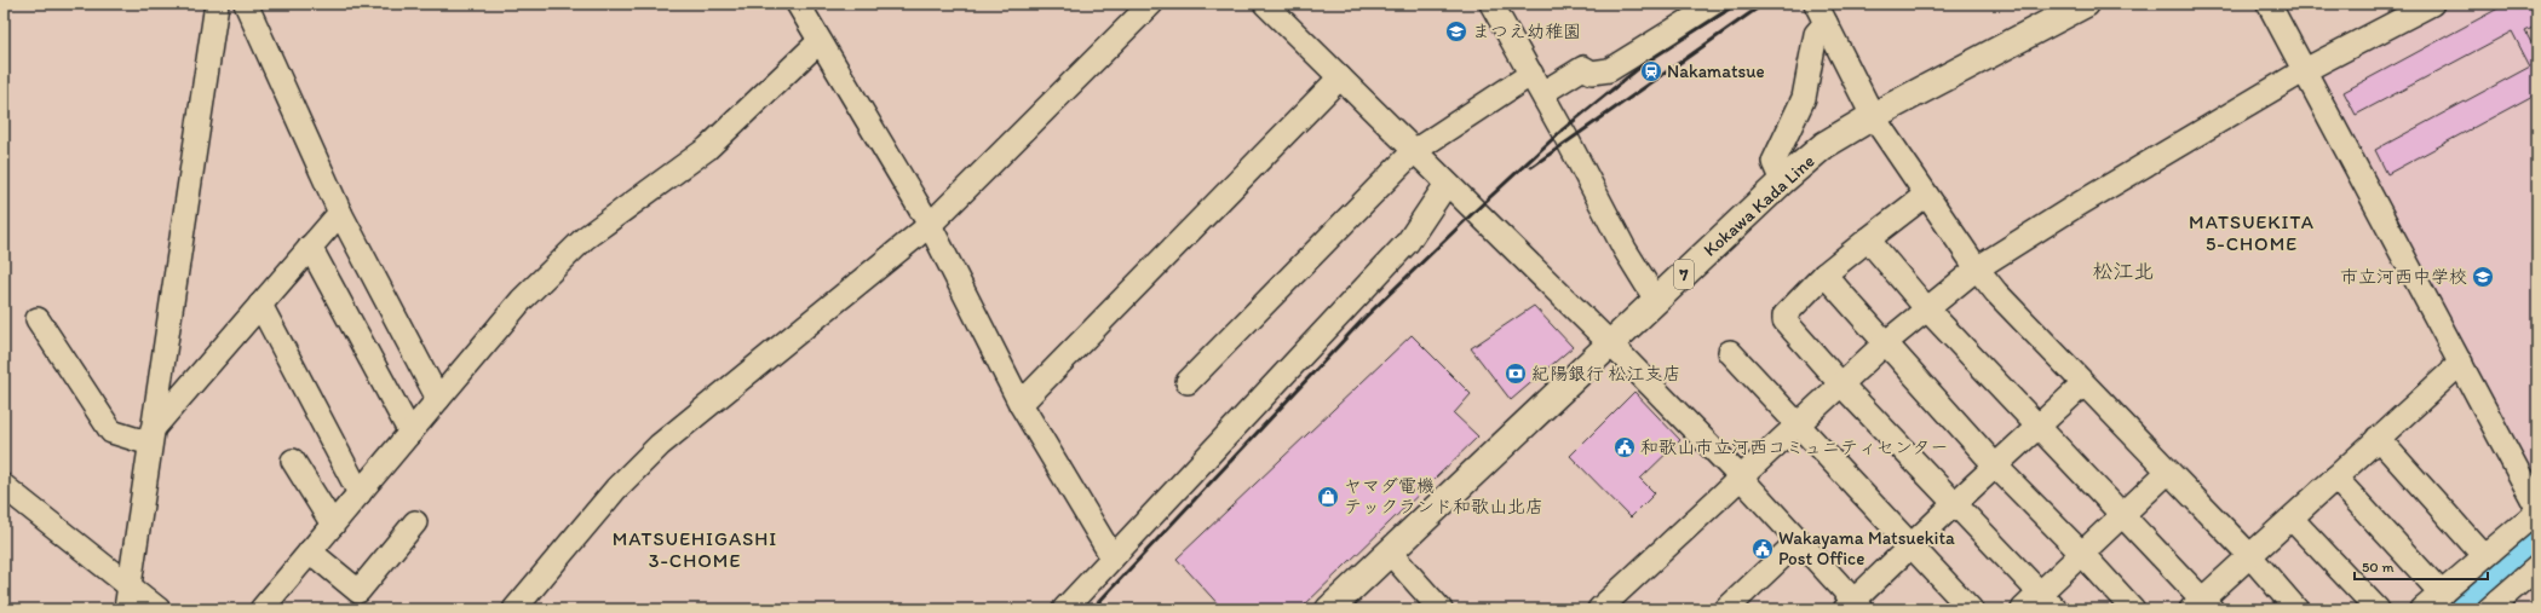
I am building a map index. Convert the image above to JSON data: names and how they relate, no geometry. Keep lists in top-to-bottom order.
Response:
{
  "streets": {
    "main road": ["Kokawa Kada Line", "7"]
  },
  "districts": ["MATSUEKITA 5-CHOME", "松江北", "MATSUEHIGASHI 3-CHOME"],
  "places": {
    "school or university": ["まつえ幼稚園", "市立河西中学校"],
    "station": ["Nakamatsue"],
    "bank": ["紀陽銀行 松江支店"],
    "public building": ["和歌山市立河西コミュニティセンター", "Wakayama Matsuekita Post Office"],
    "shop": ["ヤマダ電機 テックランド和歌山北店"]
  },
  "scale_bar": "50 m"
}
